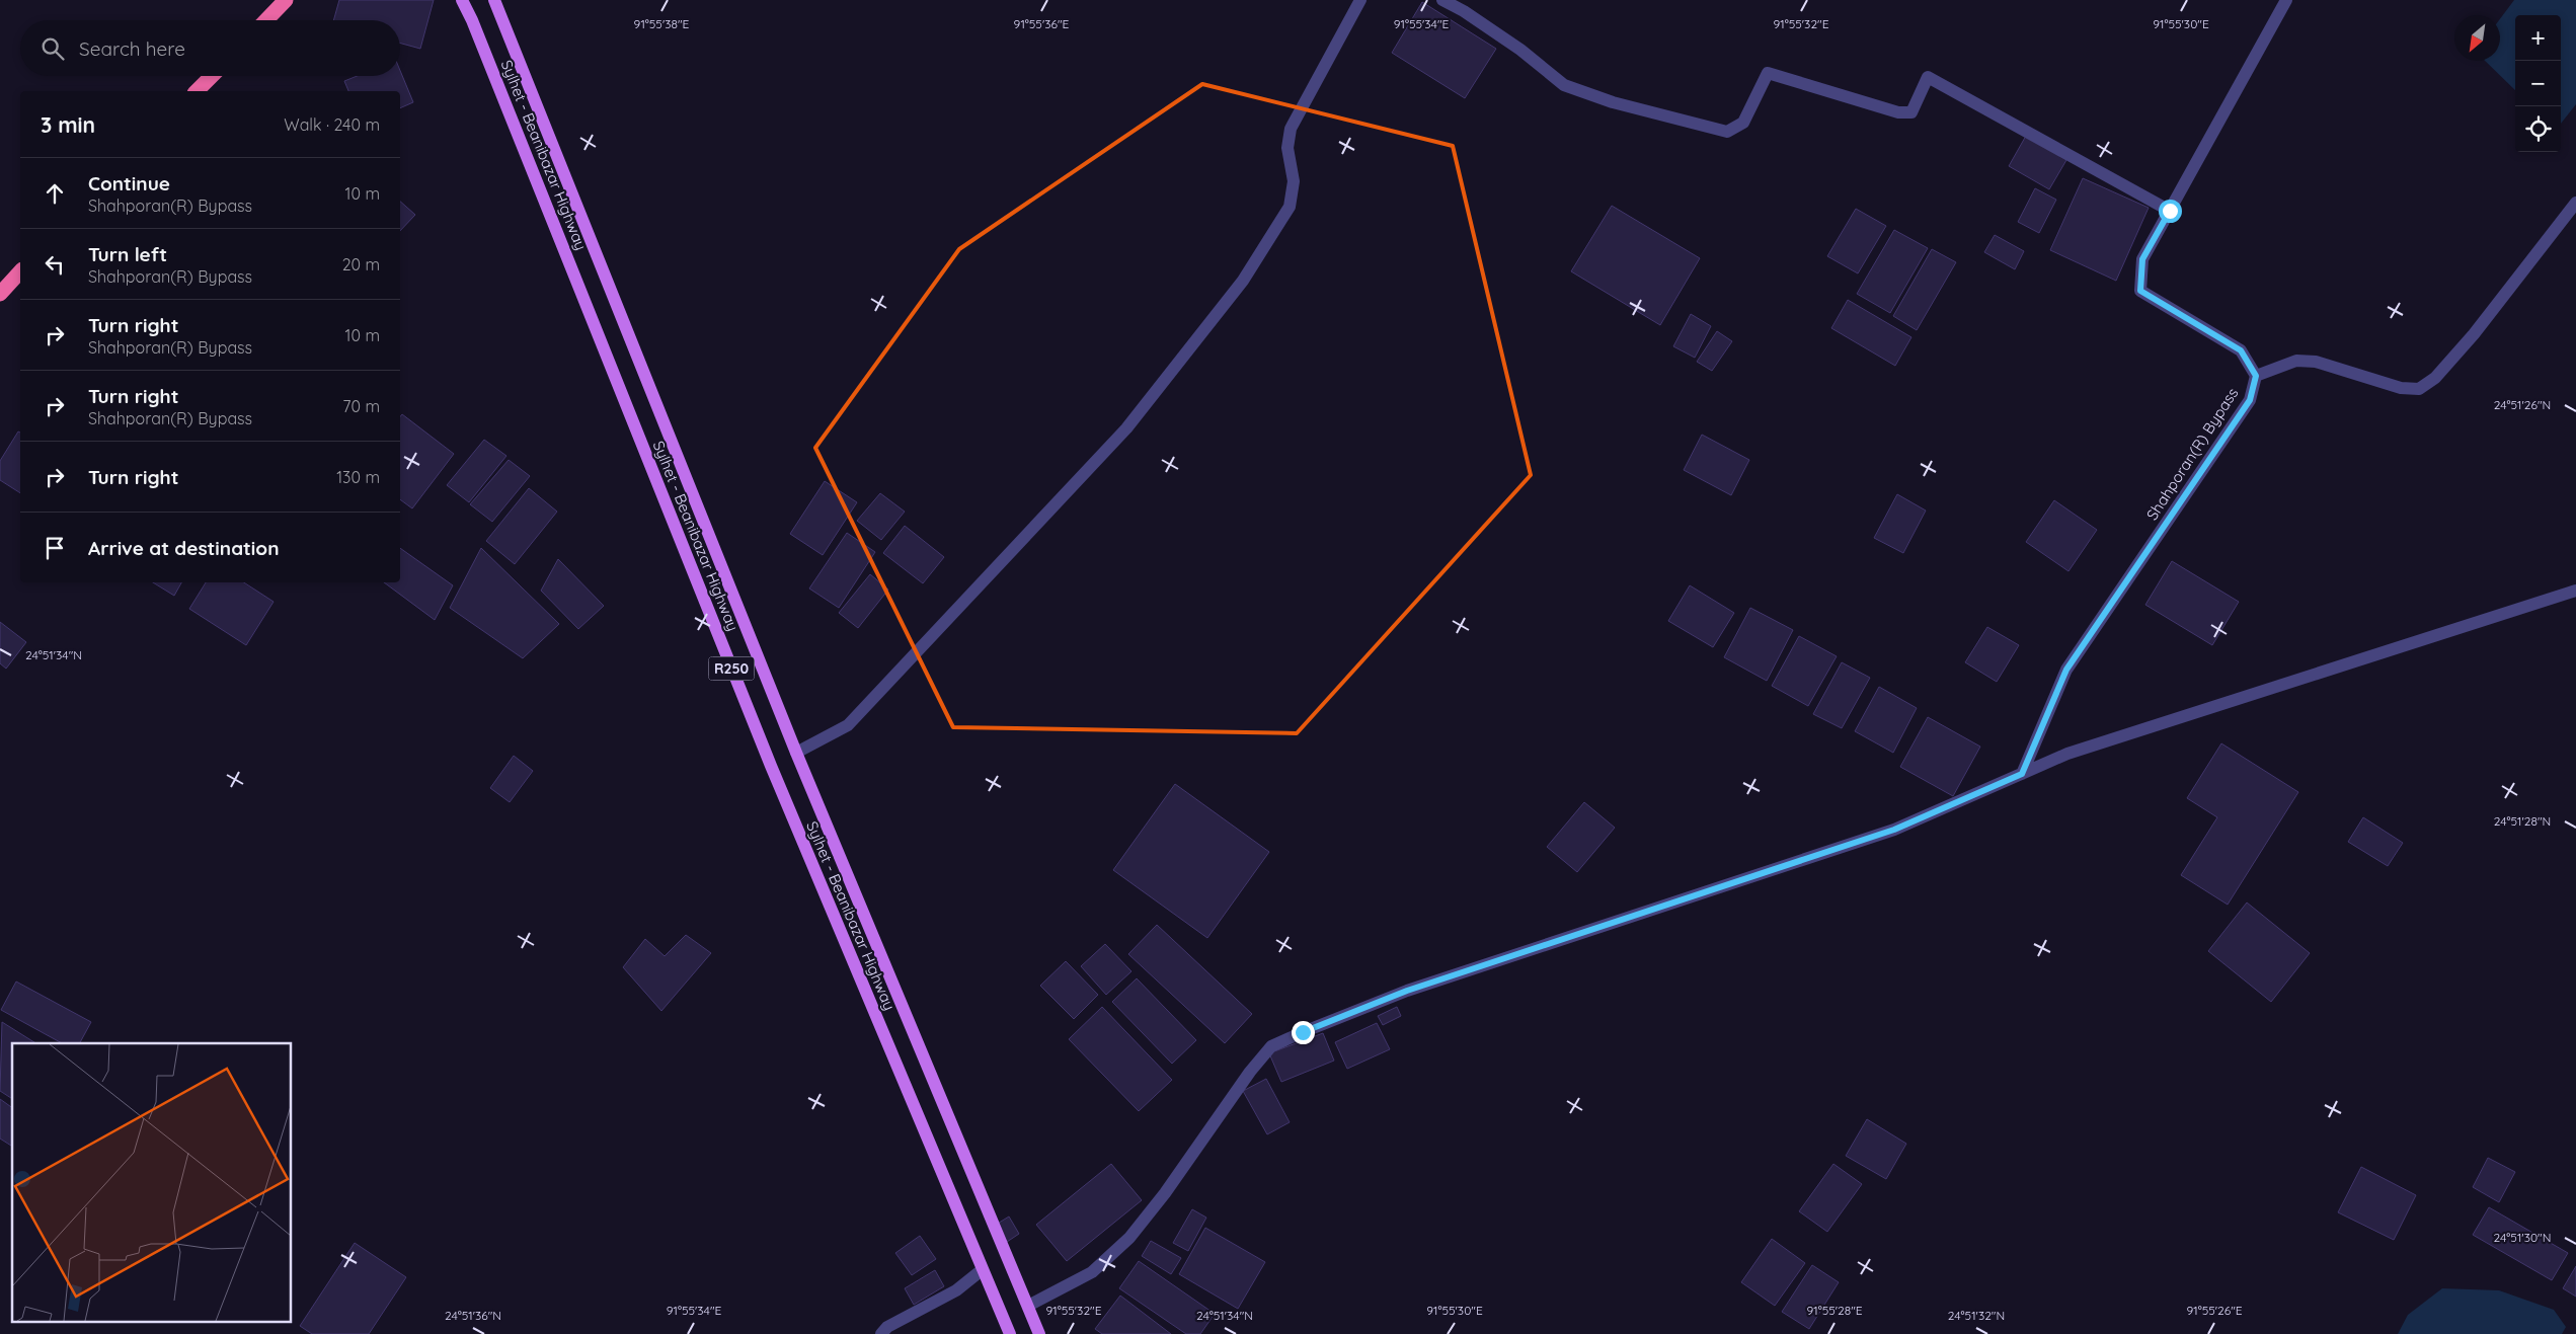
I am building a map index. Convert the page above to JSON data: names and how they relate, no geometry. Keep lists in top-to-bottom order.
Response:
{
  "streets": {
    "main road": ["Sylhet - Beanibazar Highway", "R250"],
    "street": ["Shahporan(R) Bypass"]
  },
  "north": "bottom left",
  "page": {
    "map_buttons": ["+", "−"],
    "search": "Search here",
    "heading": ["3 min", "Walk · 240 m"],
    "list": [
      ["Continue", "Shahporan(R) Bypass", "10 m"],
      ["Turn left", "Shahporan(R) Bypass", "20 m"],
      ["Turn right", "Shahporan(R) Bypass", "10 m"],
      ["Turn right", "Shahporan(R) Bypass", "70 m"],
      ["Turn right", "130 m"],
      "Arrive at destination"
    ]
  },
  "coordinates": [
    "91°55'38\"E",
    "91°55'36\"E",
    "91°55'34\"E",
    "91°55'32\"E",
    "91°55'30\"E",
    "24°51'26\"N",
    "24°51'34\"N",
    "24°51'28\"N",
    "24°51'30\"N",
    "91°55'28\"E",
    "91°55'26\"E",
    "24°51'36\"N",
    "24°51'32\"N"
  ]
}
